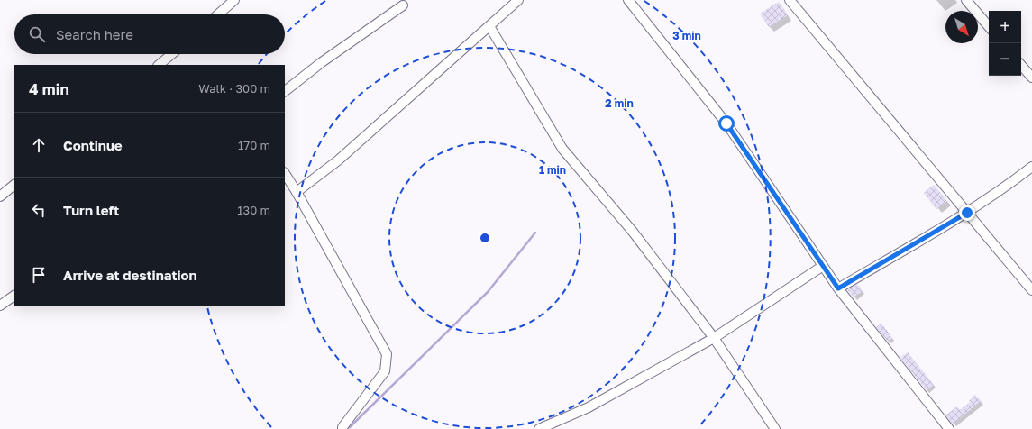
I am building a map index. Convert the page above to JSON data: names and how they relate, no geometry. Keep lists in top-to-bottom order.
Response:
{
  "north": "bottom right",
  "page": {
    "map_buttons": ["+", "−"],
    "search": "Search here",
    "heading": ["4 min", "Walk · 300 m"],
    "list": [
      ["Continue", "170 m"],
      ["Turn left", "130 m"],
      "Arrive at destination"
    ]
  },
  "rings": ["3 min", "2 min", "1 min"]
}
